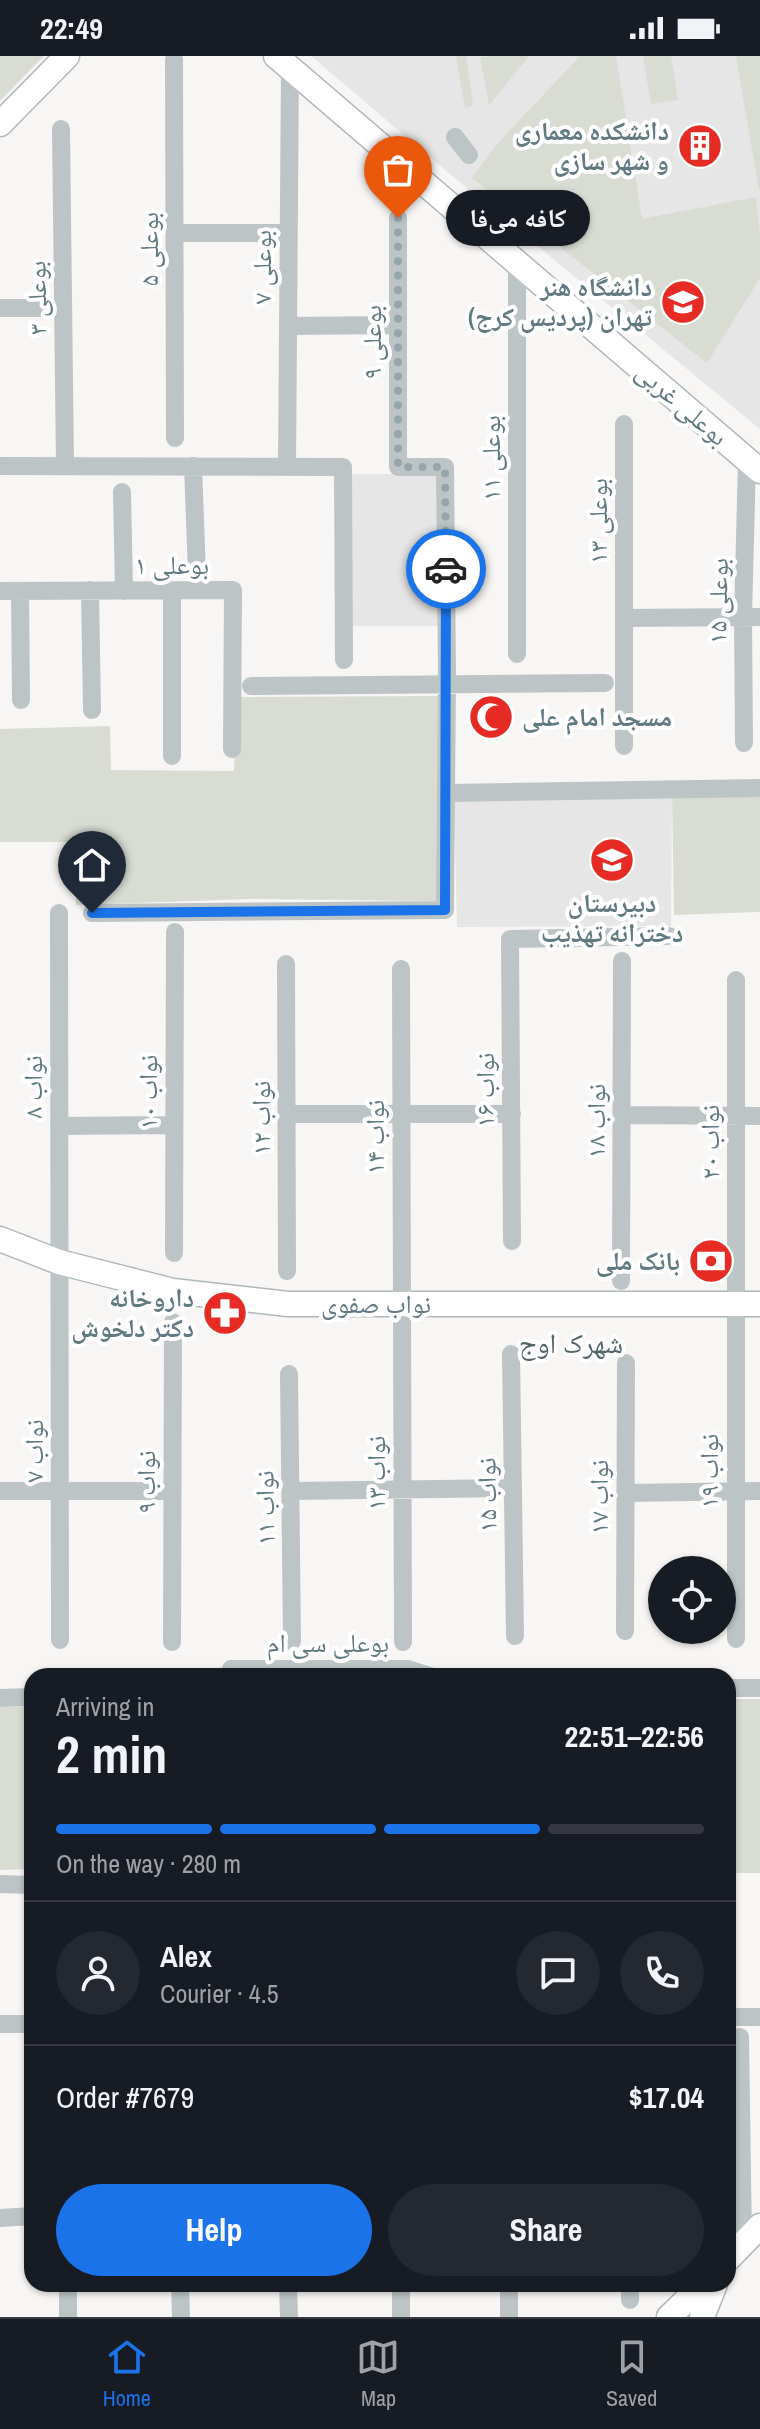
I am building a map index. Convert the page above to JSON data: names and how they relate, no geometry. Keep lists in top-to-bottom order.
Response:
{
  "streets": {
    "street": [
      "بوعلی ۵",
      "بوعلی ۷",
      "بوعلی ۳",
      "بوعلی ۹",
      "بوعلی غربی",
      "بوعلی ۱۱",
      "بوعلی ۱۳",
      "بوعلی ۱",
      "بوعلی ۱۵",
      "نواب ۸",
      "نواب ۱۶",
      "نواب ۱۰",
      "نواب ۱۲",
      "نواب ۱۸",
      "نواب ۱۴",
      "نواب ۲۰",
      "نواب صفوی",
      "نواب ۷",
      "نواب ۱۹",
      "نواب ۱۳",
      "نواب ۹",
      "نواب ۱۵",
      "نواب ۱۷",
      "نواب ۱۱"
    ]
  },
  "crossings": [
    ["بوعلی ۷", "بوعلی غربی"],
    ["بوعلی غربی", "بوعلی ۱۱"],
    ["بوعلی غربی", "بوعلی ۱۵"],
    ["نواب ۸", "نواب صفوی"],
    ["نواب ۸", "نواب ۷"],
    ["نواب ۱۴", "نواب صفوی"],
    ["نواب ۱۴", "نواب ۱۳"],
    ["نواب ۲۰", "نواب صفوی"],
    ["نواب ۲۰", "نواب ۱۹"],
    ["نواب صفوی", "نواب ۷"],
    ["نواب صفوی", "نواب ۱۹"],
    ["نواب صفوی", "نواب ۱۳"]
  ],
  "districts": ["شهرک اوج"],
  "places": {
    "building": ["دانشکده معماری و شهر سازی"],
    "other": ["کافه می‌فا"],
    "school or university": ["دانشگاه هنر تهران (پردیس کرج)", "دبیرستان دخترانه تهذیب"],
    "mosque": ["مسجد امام علی"],
    "bank": ["بانک ملی"],
    "pharmacy": ["داروخانه دکتر دلخوش"]
  },
  "page": {
    "status": "22:49",
    "bubble": "کافه می‌فا",
    "heading": ["2 min", "Arriving in", "22:51–22:56"],
    "panel": [
      "Alex",
      "Courier · 4.5",
      "Order #7679",
      "$17.04"
    ],
    "bar": "On the way · 280 m",
    "buttons": ["Help", "Share"],
    "tabs": ["Home", "Map", "Saved"]
  }
}
